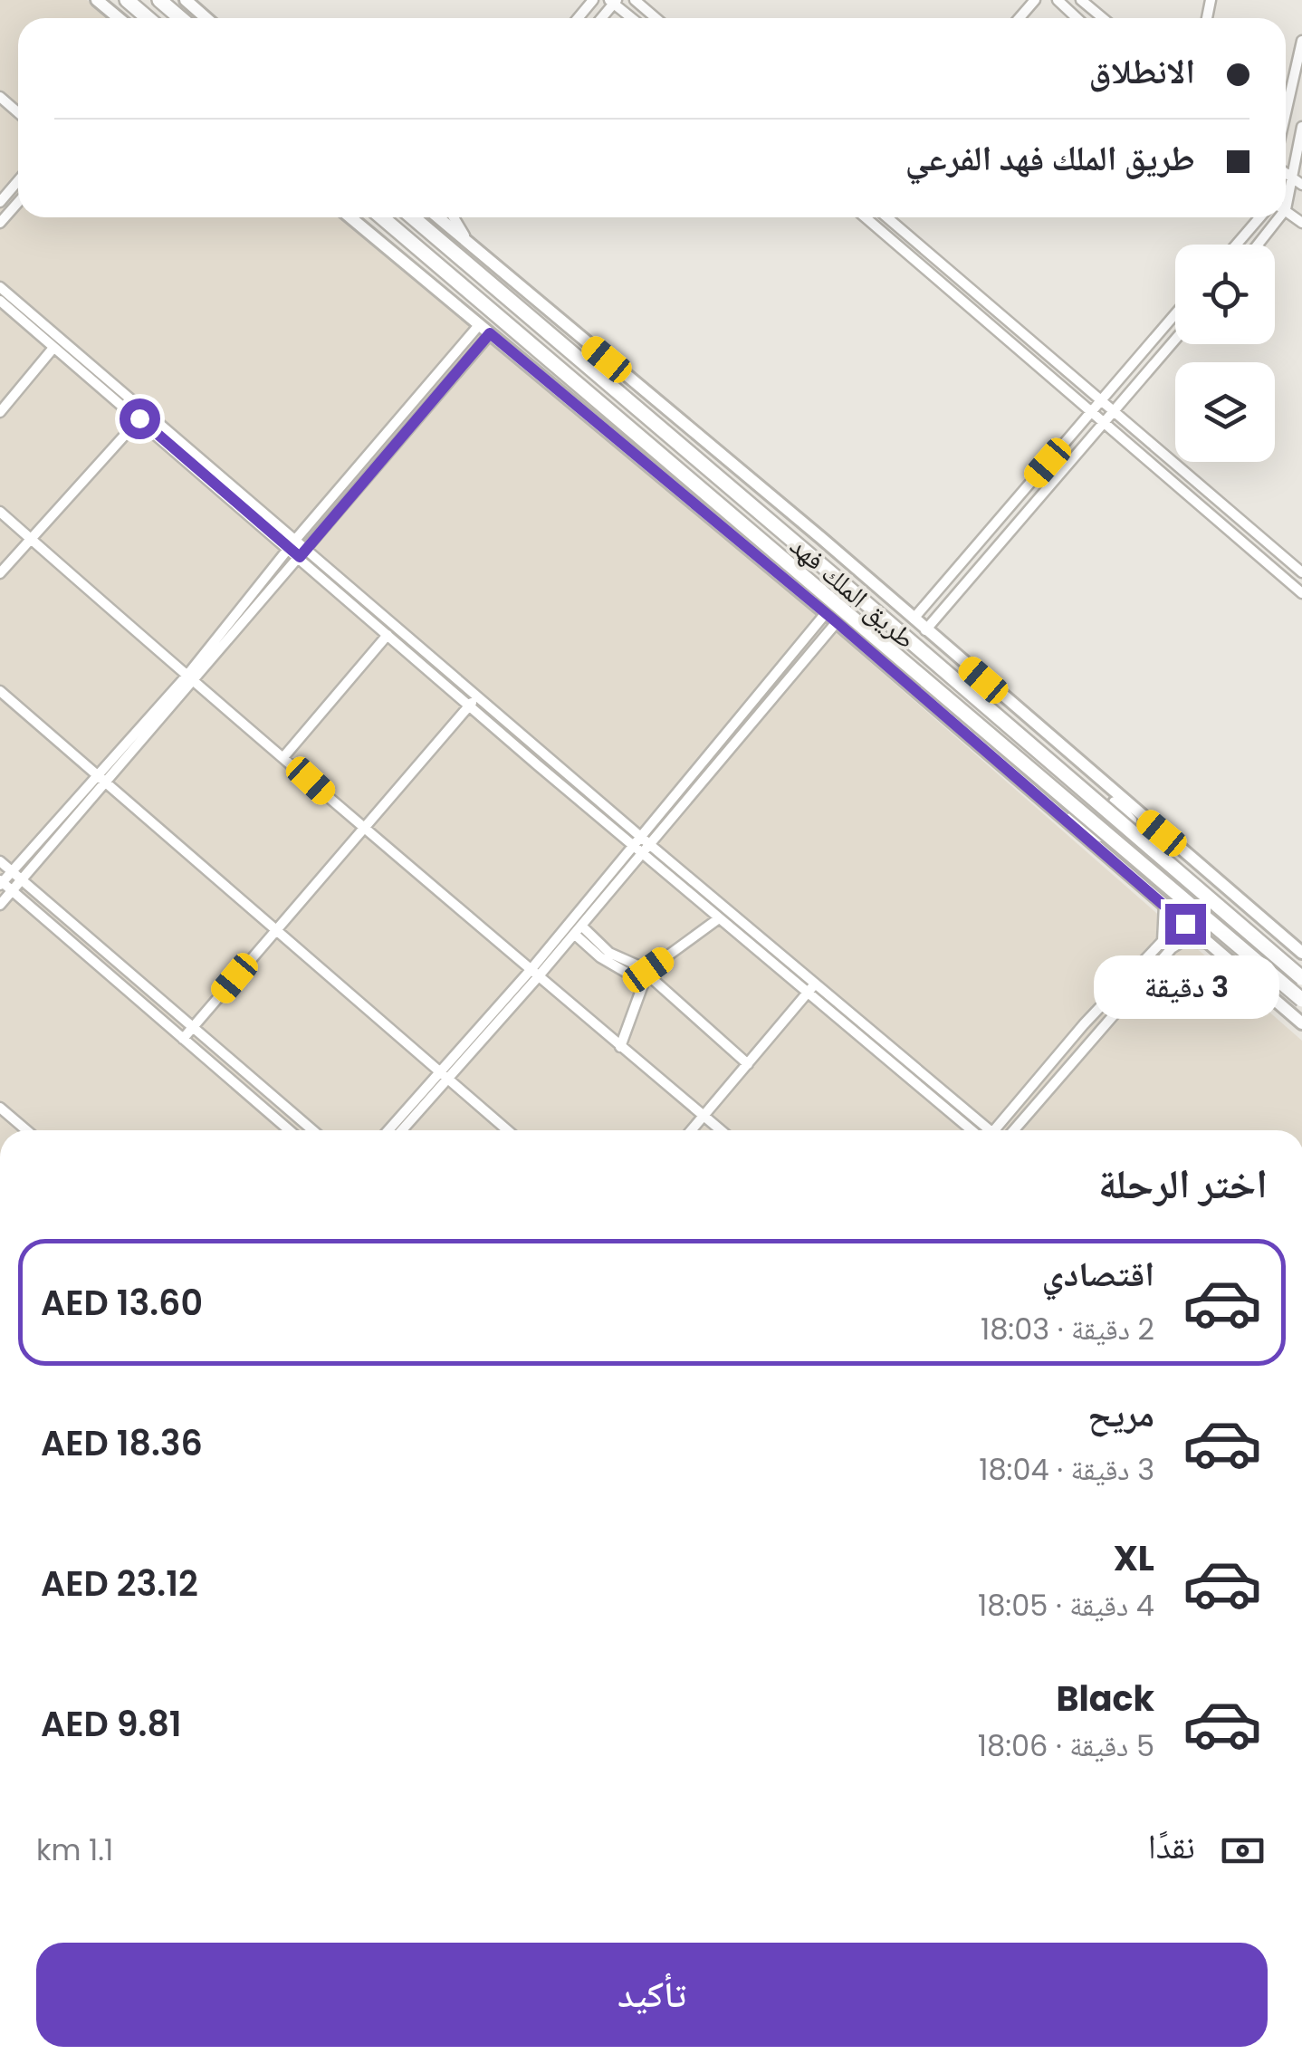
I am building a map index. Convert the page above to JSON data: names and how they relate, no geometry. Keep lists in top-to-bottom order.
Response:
{
  "streets": {
    "highway": ["طريق الملك فهد"]
  },
  "page": {
    "banner": ["الانطلاق", "طريق الملك فهد الفرعي"],
    "bubble": "3 دقيقة",
    "heading": "اختر الرحلة",
    "list": [
      {
        "name": "اقتصادي",
        "note": "2 دقيقة · 18:03",
        "value": "AED 13.60"
      },
      {
        "name": "مريح",
        "note": "3 دقيقة · 18:04",
        "value": "AED 18.36"
      },
      {
        "name": "XL",
        "note": "4 دقيقة · 18:05",
        "value": "AED 23.12"
      },
      {
        "name": "Black",
        "note": "5 دقيقة · 18:06",
        "value": "AED 9.81"
      }
    ],
    "pay": ["نقدًا", "1.1 km"],
    "buttons": "تأكيد"
  }
}
